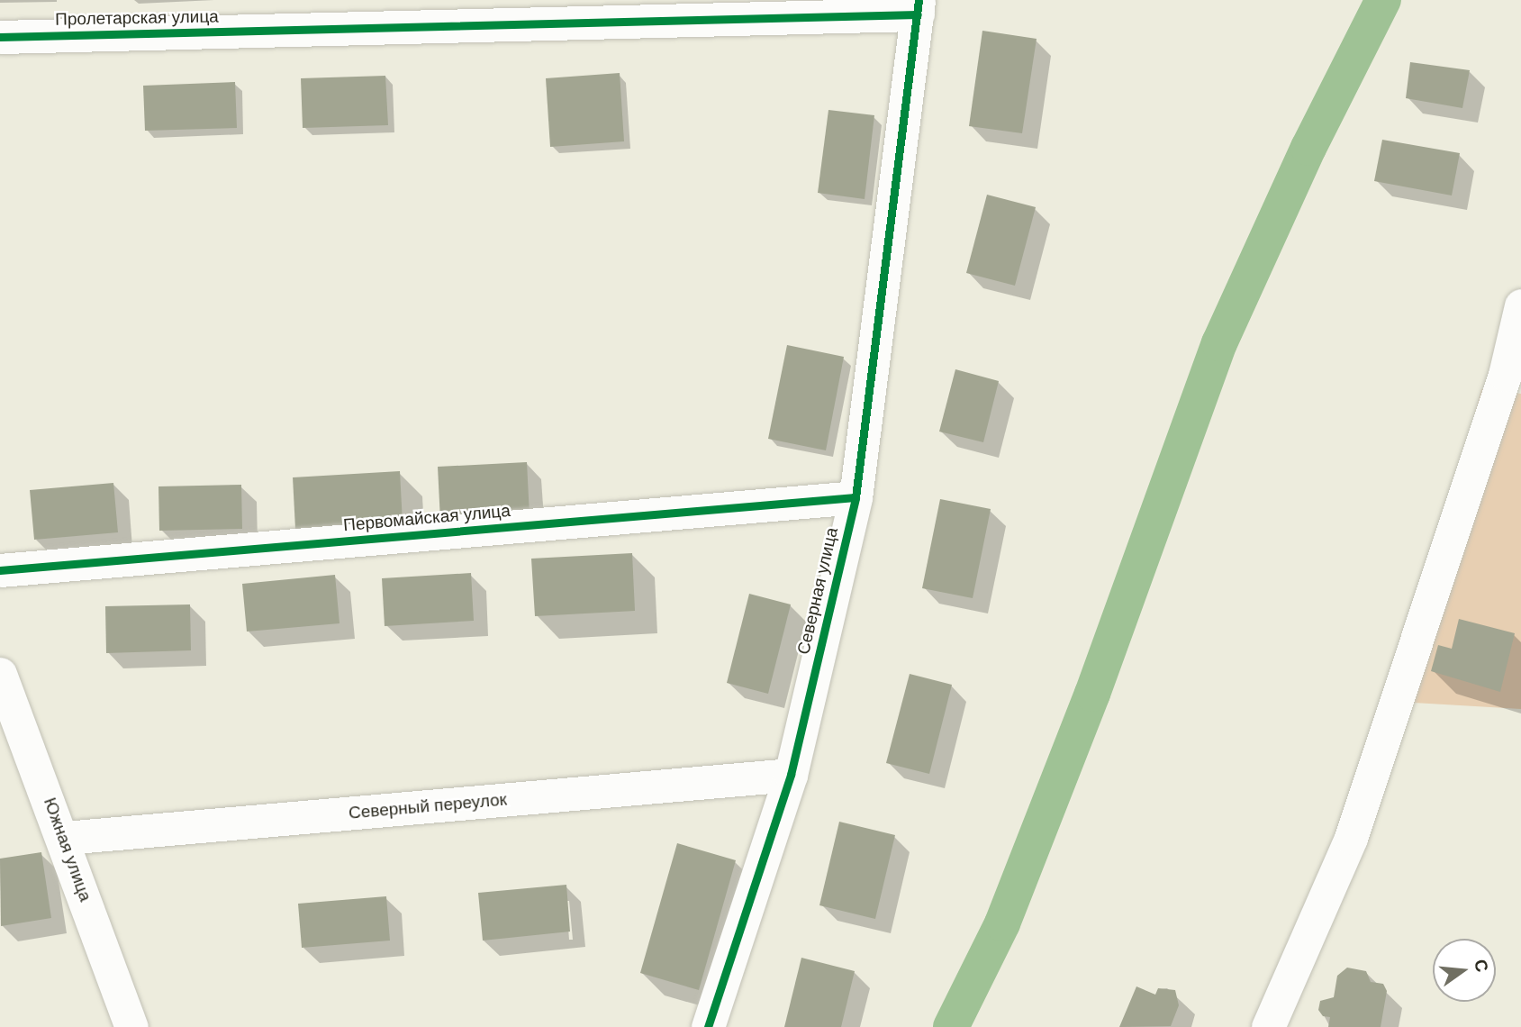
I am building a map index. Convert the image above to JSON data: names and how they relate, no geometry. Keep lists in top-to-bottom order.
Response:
{
  "streets": {
    "street": [
      "Пролетарская улица",
      "Первомайская улица",
      "Северная улица",
      "Северный переулок",
      "Южная улица"
    ]
  },
  "crossings": [
    ["Пролетарская улица", "Северная улица"],
    ["Первомайская улица", "Северная улица"],
    ["Северная улица", "Северный переулок"],
    ["Северный переулок", "Южная улица"]
  ],
  "north": "right"
}
